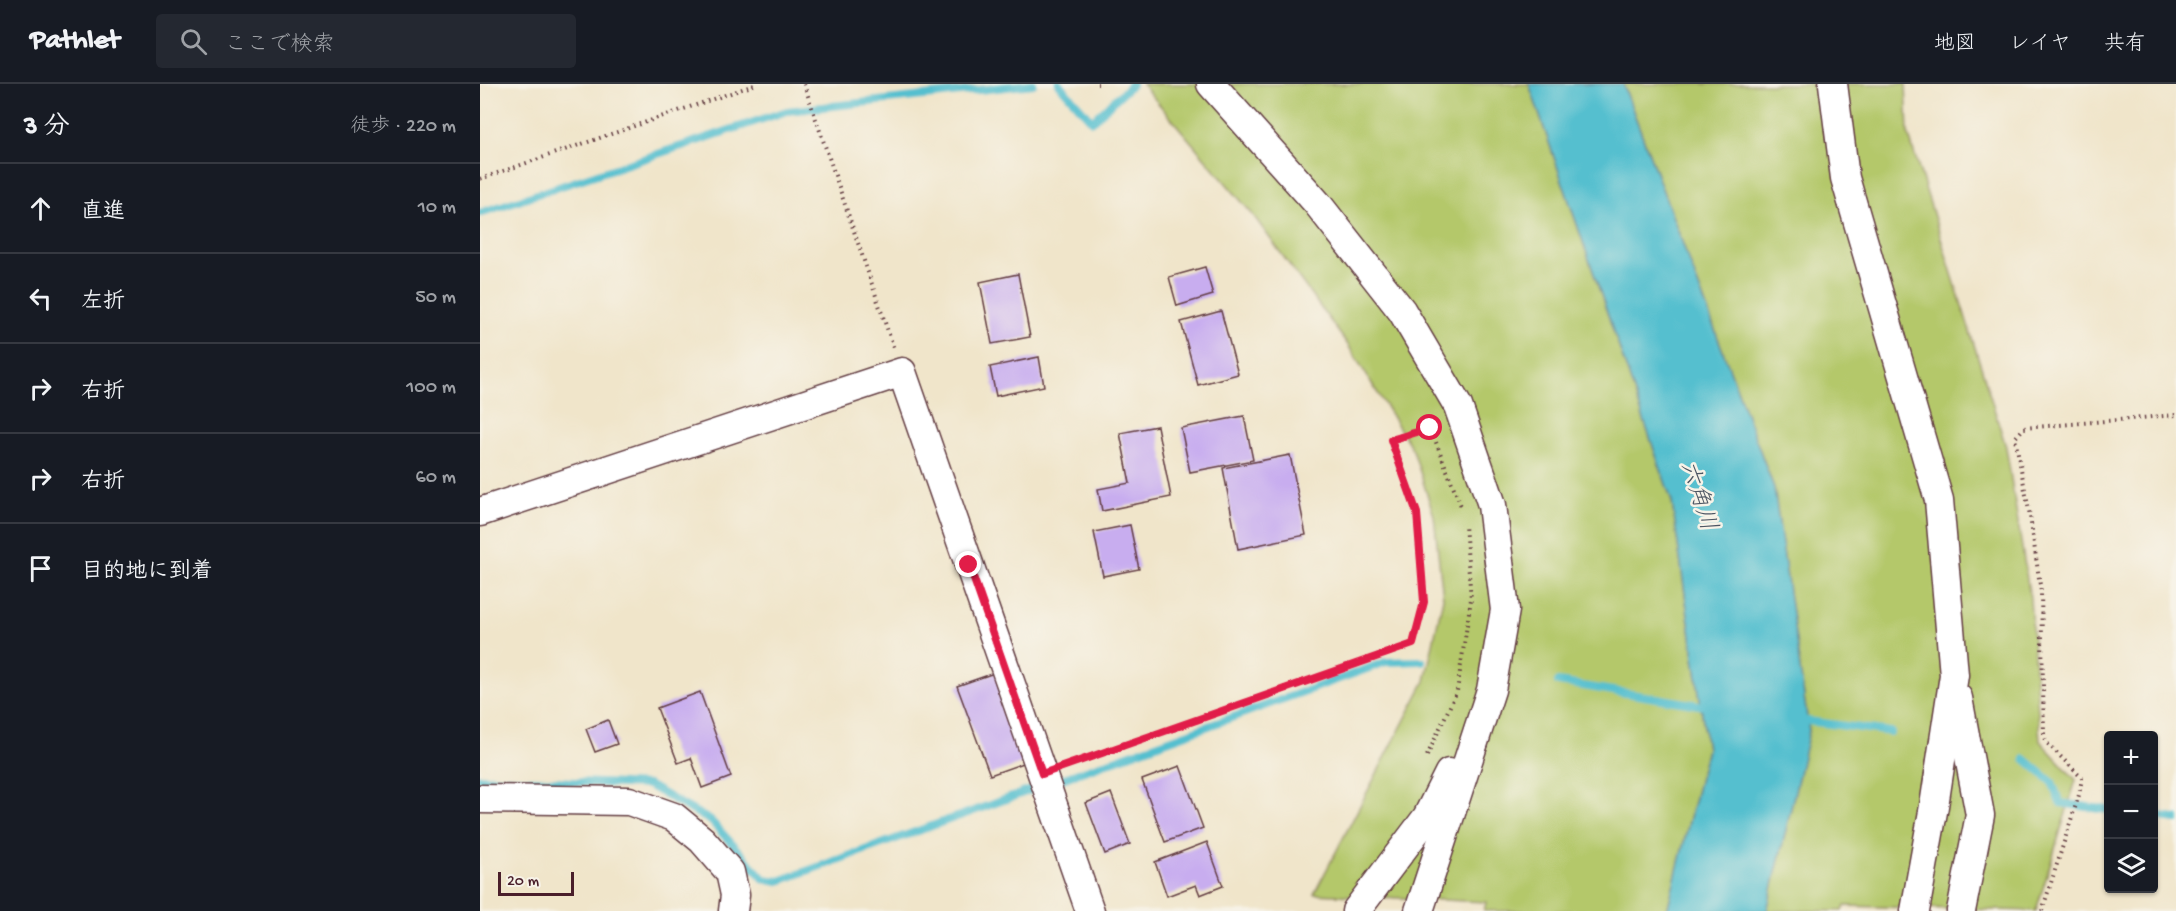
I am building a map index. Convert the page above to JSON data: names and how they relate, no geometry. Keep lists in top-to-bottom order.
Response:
{
  "water": ["六角川"],
  "scale_bar": "20 m",
  "page": {
    "header": "Pathlet",
    "search": "ここで検索",
    "nav": ["地図", "レイヤ", "共有"],
    "heading": ["3 分", "徒歩 · 220 m"],
    "list": [
      ["直進", "10 m"],
      ["左折", "50 m"],
      ["右折", "100 m"],
      ["右折", "60 m"],
      "目的地に到着"
    ],
    "map_buttons": ["+", "−"],
    "scale": "20 m"
  }
}
